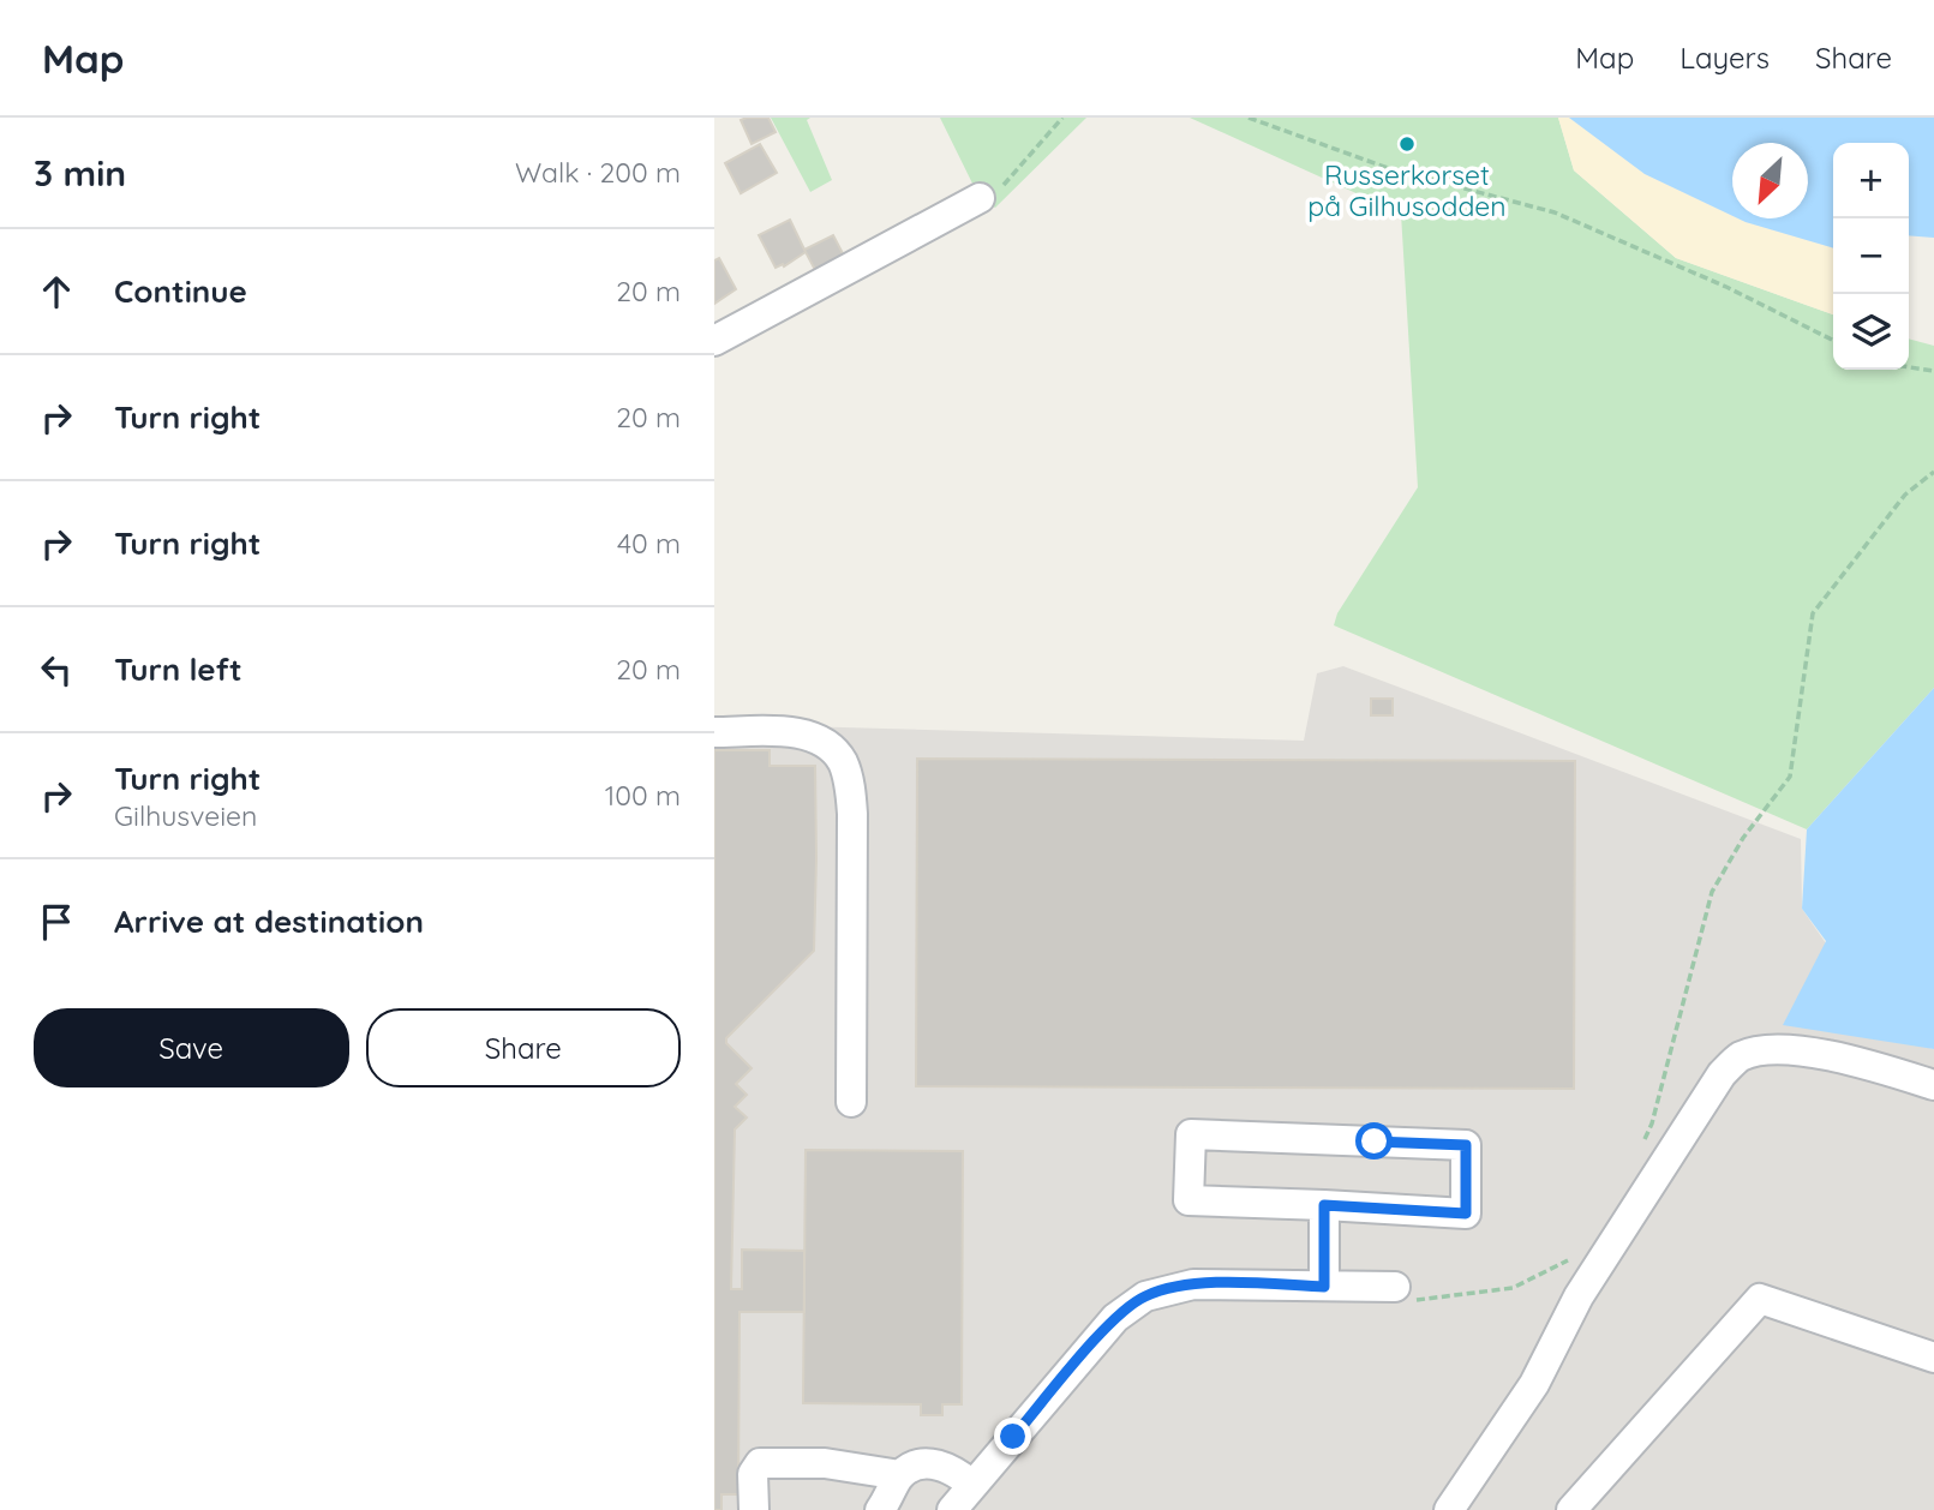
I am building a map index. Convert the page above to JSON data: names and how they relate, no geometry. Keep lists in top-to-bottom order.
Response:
{
  "places": ["Russerkorset på Gilhusodden"],
  "north": "bottom left",
  "page": {
    "header": "Map",
    "nav": ["Map", "Layers", "Share"],
    "heading": ["3 min", "Walk · 200 m"],
    "map_buttons": ["+", "−"],
    "list": [
      ["Continue", "20 m"],
      ["Turn right", "20 m"],
      ["Turn right", "40 m"],
      ["Turn left", "20 m"],
      ["Turn right", "Gilhusveien", "100 m"],
      "Arrive at destination"
    ],
    "buttons": ["Save", "Share"]
  }
}
